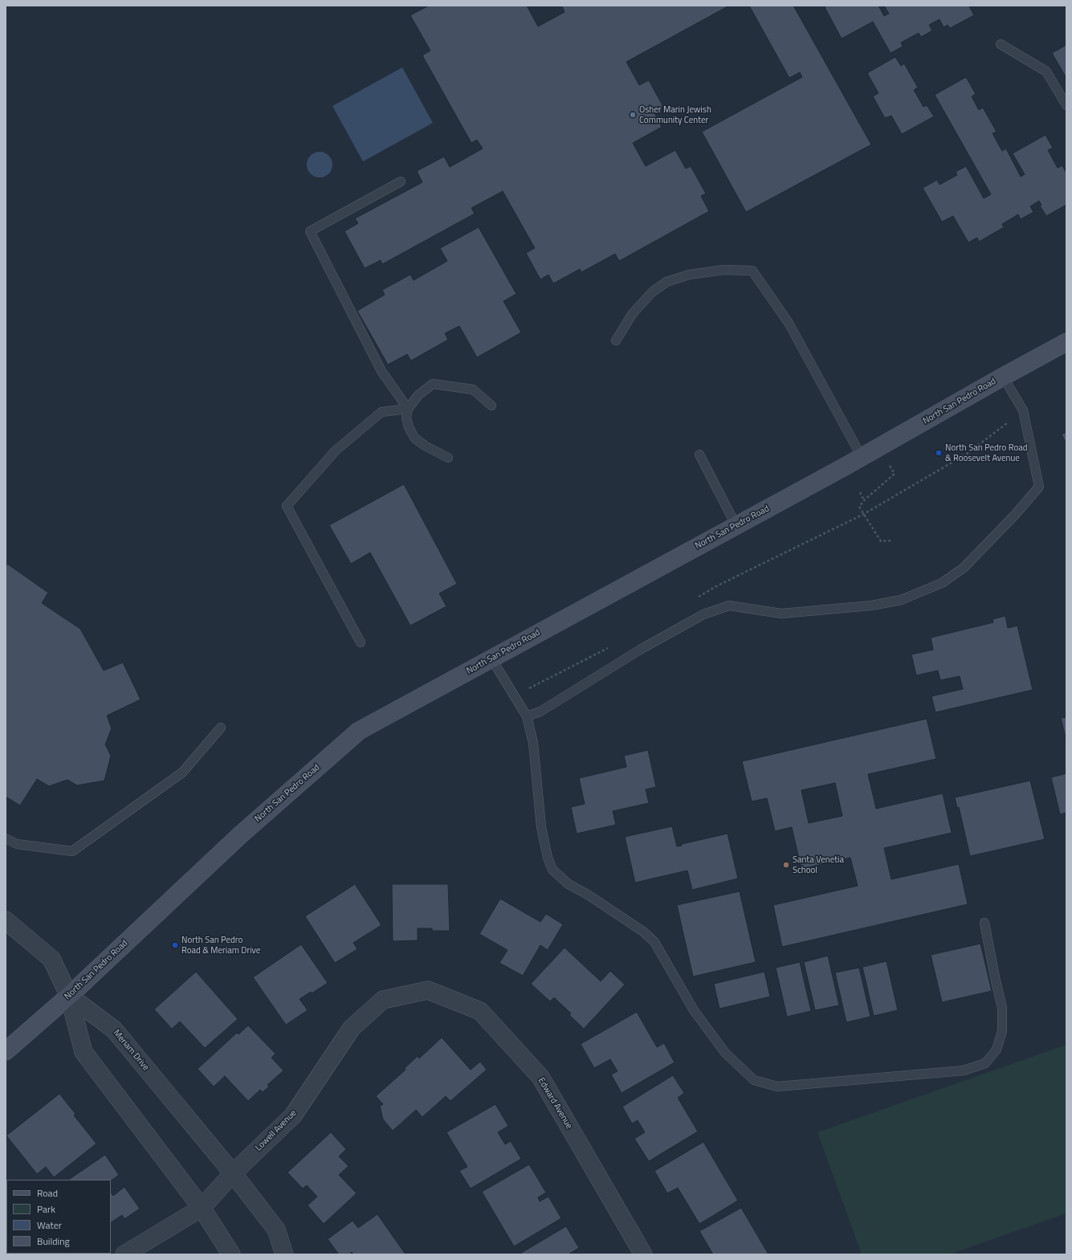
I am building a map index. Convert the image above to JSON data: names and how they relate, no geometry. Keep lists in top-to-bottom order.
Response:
{
  "streets": {
    "main road": ["North San Pedro Road"],
    "street": ["Meriam Drive", "Edward Avenue", "Lowell Avenue"]
  },
  "crossings": [
    ["North San Pedro Road", "Meriam Drive"],
    ["Meriam Drive", "Lowell Avenue"],
    ["Edward Avenue", "Lowell Avenue"]
  ],
  "places": [
    "Osher Marin Jewish Community Center",
    "North San Pedro Road & Roosevelt Avenue",
    "Santa Venetia School",
    "North San Pedro Road & Meriam Drive"
  ],
  "legend": [
    "Road",
    "Park",
    "Water",
    "Building"
  ]
}
